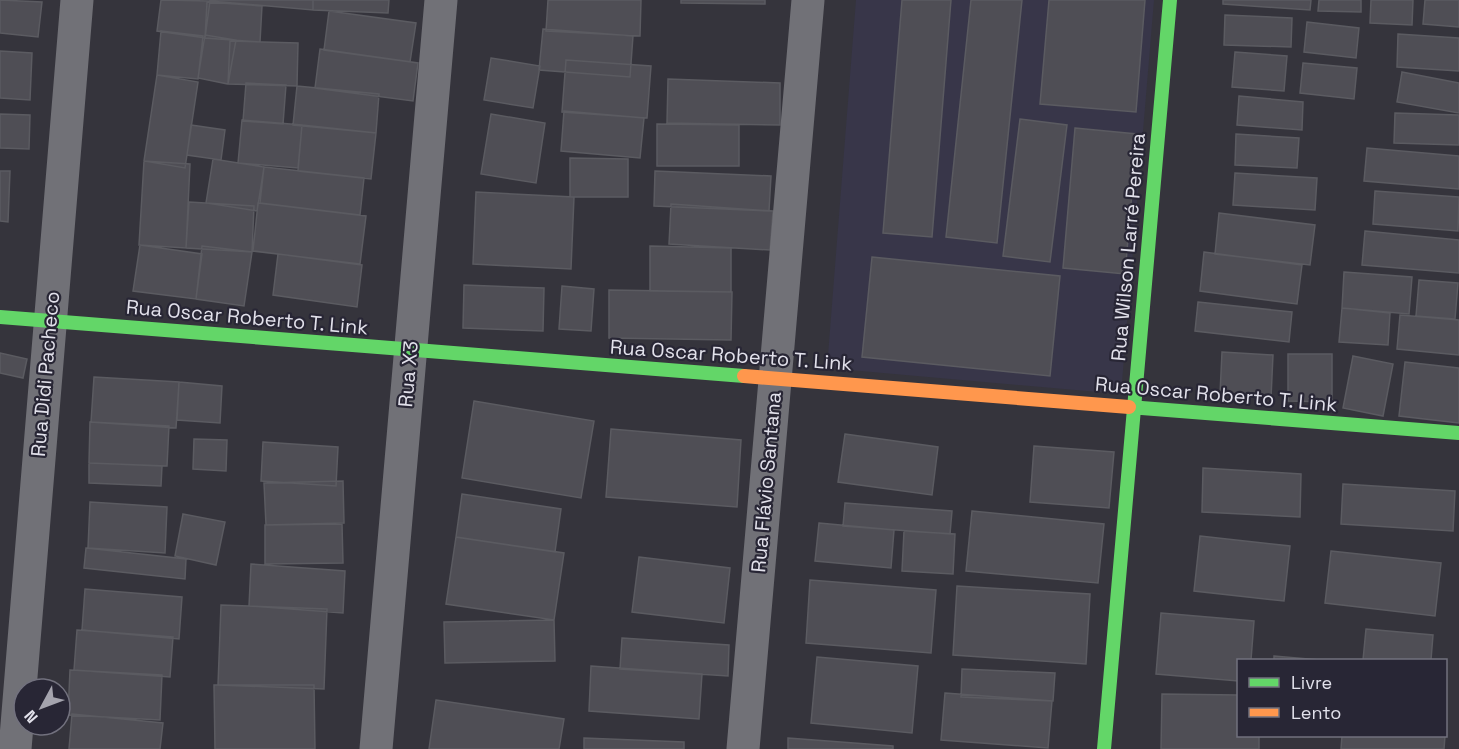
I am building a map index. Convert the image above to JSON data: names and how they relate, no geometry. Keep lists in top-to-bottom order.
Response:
{
  "streets": {
    "street": [
      "Rua Wilson Larré Pereira",
      "Rua Oscar Roberto T. Link",
      "Rua Didi Pacheco",
      "Rua X3",
      "Rua Flávio Santana"
    ]
  },
  "crossings": [
    ["Rua Wilson Larré Pereira", "Rua Oscar Roberto T. Link"],
    ["Rua Oscar Roberto T. Link", "Rua Didi Pacheco"],
    ["Rua Oscar Roberto T. Link", "Rua X3"],
    ["Rua Oscar Roberto T. Link", "Rua Flávio Santana"]
  ],
  "legend": ["Livre", "Lento"],
  "north": "bottom left"
}
